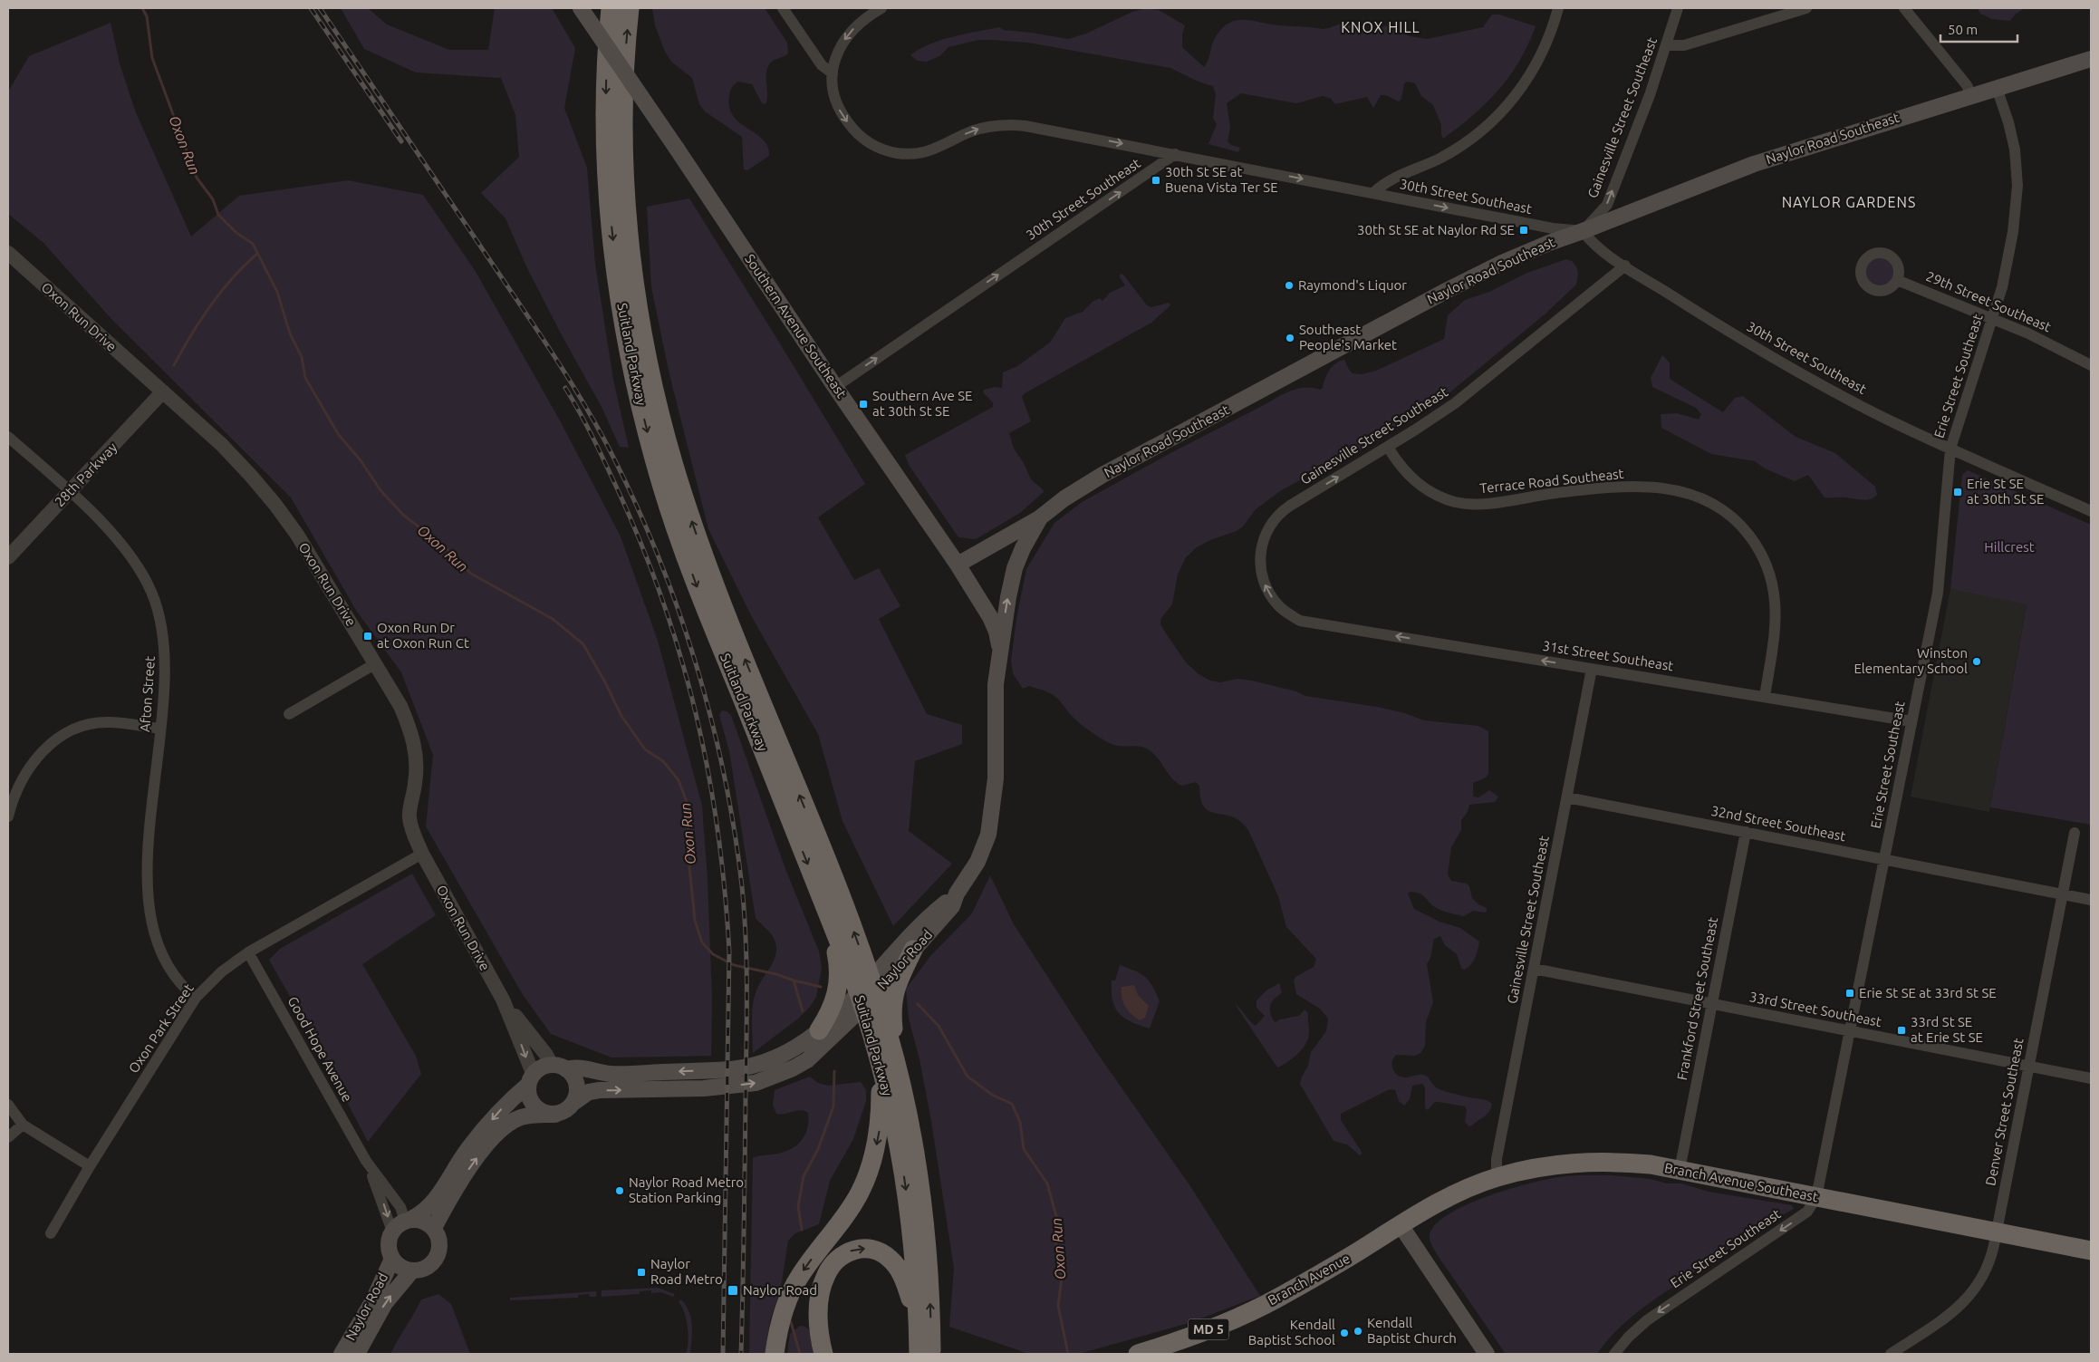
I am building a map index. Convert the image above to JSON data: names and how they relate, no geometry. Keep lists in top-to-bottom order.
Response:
{
  "streets": {
    "highway": [
      "Suitland Parkway",
      "Branch Avenue Southeast",
      "Branch Avenue",
      "MD 5"
    ],
    "main road": ["Naylor Road Southeast", "Southern Avenue Southeast", "Naylor Road"],
    "street": [
      "Gainesville Street Southeast",
      "30th Street Southeast",
      "29th Street Southeast",
      "Oxon Run Drive",
      "Erie Street Southeast",
      "28th Parkway",
      "Terrace Road Southeast",
      "31st Street Southeast",
      "Afton Street",
      "32nd Street Southeast",
      "Frankford Street Southeast",
      "33rd Street Southeast",
      "Oxon Park Street",
      "Good Hope Avenue",
      "Denver Street Southeast"
    ]
  },
  "crossings": [
    ["Gainesville Street Southeast", "Naylor Road Southeast"],
    ["Gainesville Street Southeast", "30th Street Southeast"],
    ["Gainesville Street Southeast", "Terrace Road Southeast"],
    ["Gainesville Street Southeast", "31st Street Southeast"],
    ["Gainesville Street Southeast", "32nd Street Southeast"],
    ["Gainesville Street Southeast", "33rd Street Southeast"],
    ["Gainesville Street Southeast", "Branch Avenue Southeast"],
    ["Naylor Road Southeast", "30th Street Southeast"],
    ["Naylor Road Southeast", "Southern Avenue Southeast"],
    ["Naylor Road Southeast", "Erie Street Southeast"],
    ["Naylor Road Southeast", "Naylor Road"],
    ["30th Street Southeast", "Southern Avenue Southeast"],
    ["30th Street Southeast", "Erie Street Southeast"],
    ["29th Street Southeast", "Erie Street Southeast"],
    ["Oxon Run Drive", "28th Parkway"],
    ["Oxon Run Drive", "Naylor Road"],
    ["Oxon Run Drive", "Oxon Park Street"],
    ["Southern Avenue Southeast", "Naylor Road"],
    ["Suitland Parkway", "Naylor Road"],
    ["Erie Street Southeast", "31st Street Southeast"],
    ["Erie Street Southeast", "32nd Street Southeast"],
    ["Erie Street Southeast", "33rd Street Southeast"],
    ["Erie Street Southeast", "Branch Avenue Southeast"],
    ["28th Parkway", "Afton Street"],
    ["Terrace Road Southeast", "31st Street Southeast"],
    ["Afton Street", "Oxon Park Street"],
    ["32nd Street Southeast", "Frankford Street Southeast"],
    ["32nd Street Southeast", "Denver Street Southeast"],
    ["Naylor Road", "Good Hope Avenue"],
    ["Frankford Street Southeast", "33rd Street Southeast"],
    ["Frankford Street Southeast", "Branch Avenue Southeast"],
    ["33rd Street Southeast", "Denver Street Southeast"],
    ["Oxon Park Street", "Good Hope Avenue"],
    ["Denver Street Southeast", "Branch Avenue Southeast"],
    ["Branch Avenue Southeast", "Branch Avenue"]
  ],
  "one_way": ["30th Street Southeast", "31st Street Southeast"],
  "districts": ["KNOX HILL", "NAYLOR GARDENS"],
  "water": ["Oxon Run"],
  "parks": ["Hillcrest"],
  "places": {
    "transit": [
      "30th St SE at Buena Vista Ter SE",
      "30th St SE at Naylor Rd SE",
      "Southern Ave SE at 30th St SE",
      "Erie St SE at 30th St SE",
      "Oxon Run Dr at Oxon Run Ct",
      "Erie St SE at 33rd St SE",
      "33rd St SE at Erie St SE",
      "Naylor Road Metro",
      "Naylor Road"
    ],
    "other": [
      "Raymond's Liquor",
      "Southeast People's Market",
      "Winston Elementary School",
      "Naylor Road Metro Station Parking",
      "Kendall Baptist Church",
      "Kendall Baptist School"
    ]
  },
  "scale_bar": "50 m"
}
